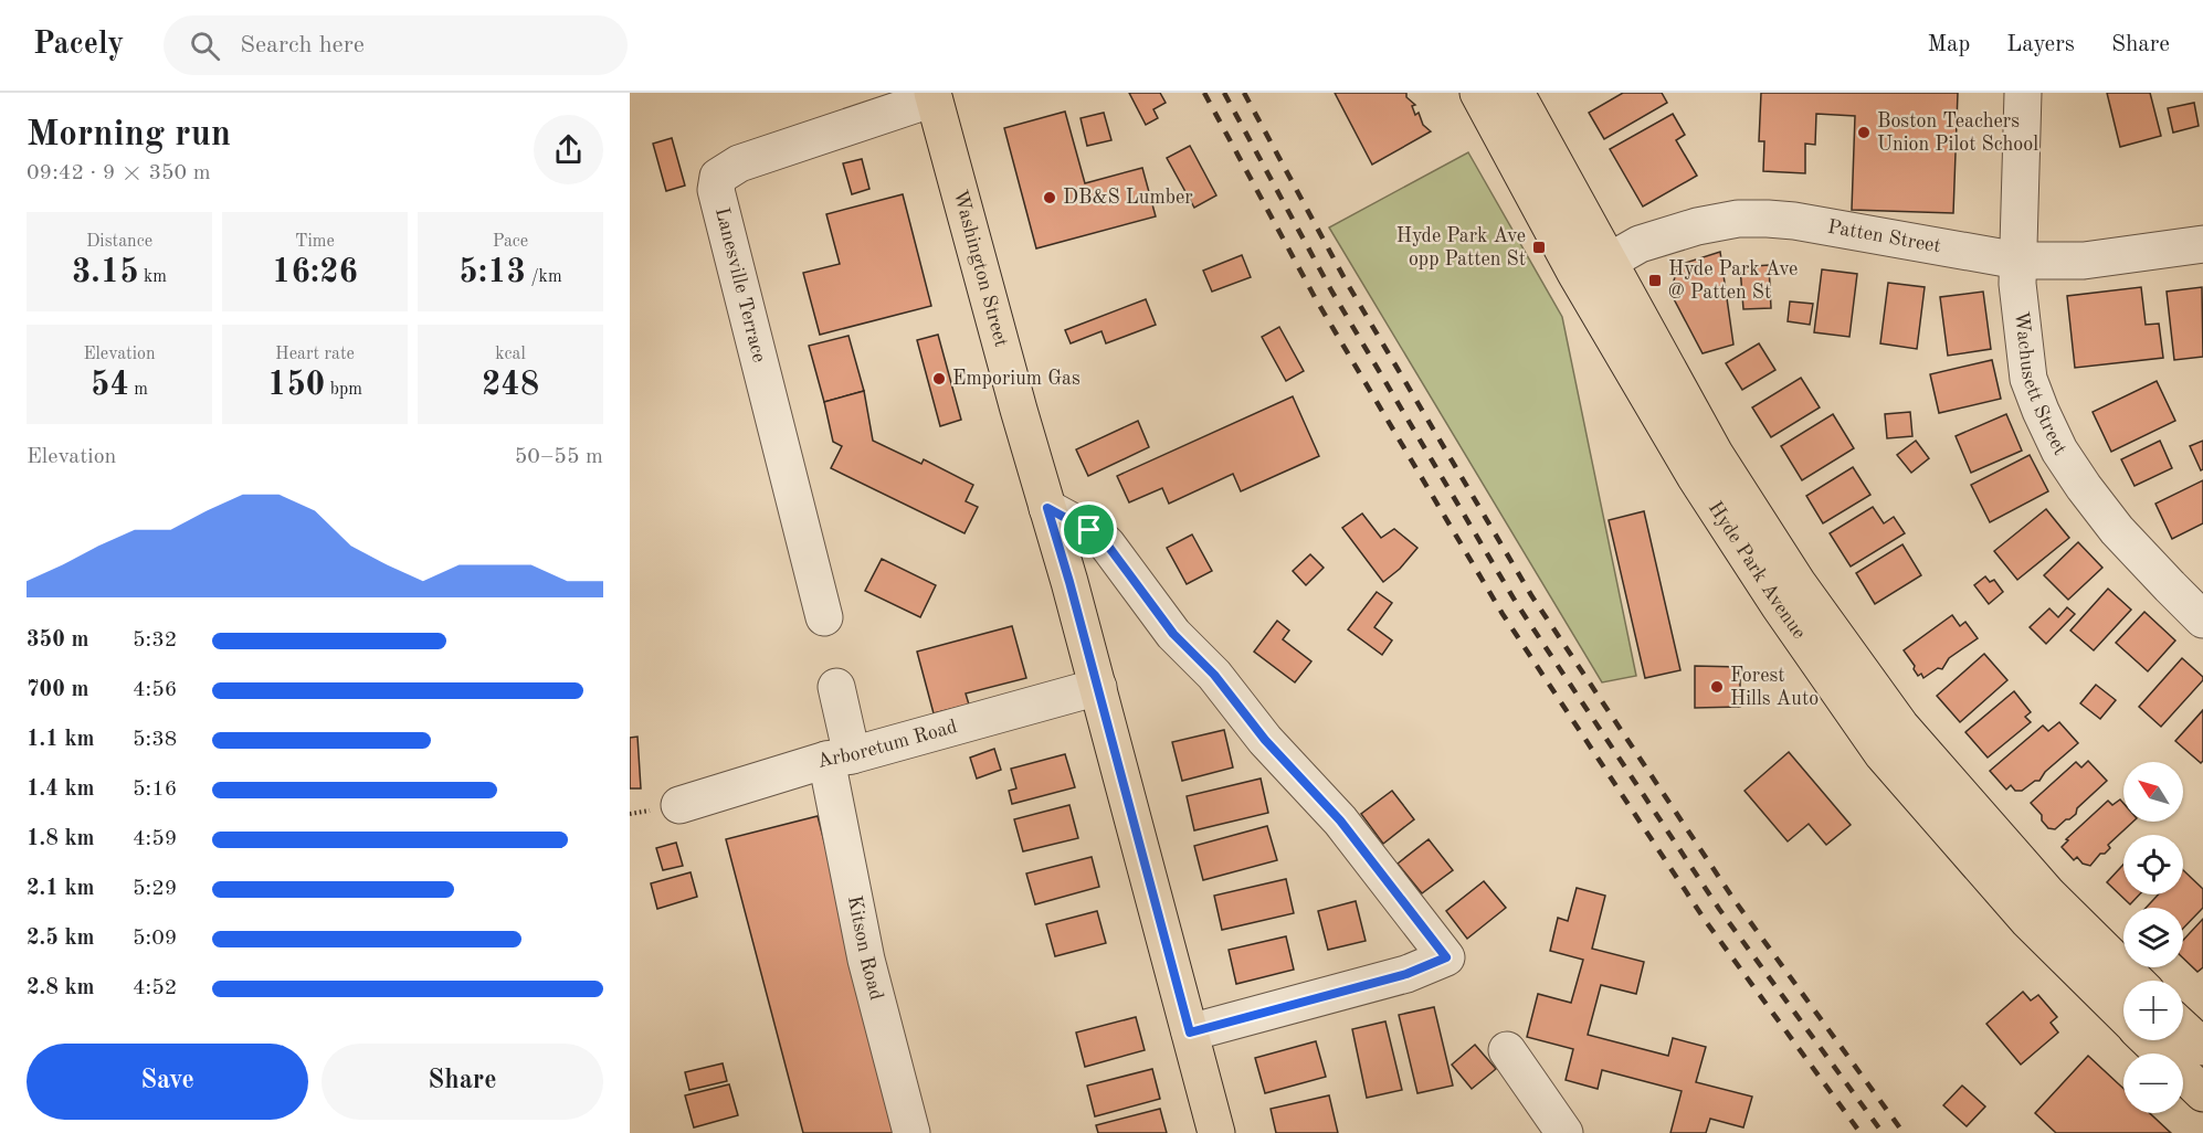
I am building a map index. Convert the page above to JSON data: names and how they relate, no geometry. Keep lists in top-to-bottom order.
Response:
{
  "streets": {
    "main road": ["Washington Street", "Hyde Park Avenue"],
    "street": [
      "Patten Street",
      "Lanesville Terrace",
      "Wachusett Street",
      "Arboretum Road",
      "Kitson Road"
    ]
  },
  "crossings": [
    ["Patten Street", "Wachusett Street"],
    ["Patten Street", "Hyde Park Avenue"],
    ["Washington Street", "Lanesville Terrace"],
    ["Washington Street", "Arboretum Road"],
    ["Arboretum Road", "Kitson Road"]
  ],
  "places": {
    "other": [
      "Boston Teachers Union Pilot School",
      "DB&S Lumber",
      "Emporium Gas",
      "Forest Hills Auto"
    ],
    "transit": ["Hyde Park Ave opp Patten St", "Hyde Park Ave @ Patten St"]
  },
  "north": "top left",
  "page": {
    "header": "Pacely",
    "search": "Search here",
    "nav": ["Map", "Layers", "Share"],
    "heading": ["Morning run", "09:42 · 9 × 350 m"],
    "stats": [
      ["Distance", "3.15 km"],
      ["Time", "16:26"],
      ["Pace", "5:13 /km"],
      ["Elevation", "54 m"],
      ["Heart rate", "150 bpm"],
      ["kcal", "248"]
    ],
    "chart": ["Elevation", "50–55 m"],
    "list": [
      {
        "name": "350 m",
        "note": "5:32"
      },
      {
        "name": "700 m",
        "note": "4:56"
      },
      {
        "name": "1.1 km",
        "note": "5:38"
      },
      {
        "name": "1.4 km",
        "note": "5:16"
      },
      {
        "name": "1.8 km",
        "note": "4:59"
      },
      {
        "name": "2.1 km",
        "note": "5:29"
      },
      {
        "name": "2.5 km",
        "note": "5:09"
      },
      {
        "name": "2.8 km",
        "note": "4:52"
      }
    ],
    "map_buttons": ["+", "−"],
    "buttons": ["Save", "Share"]
  }
}
